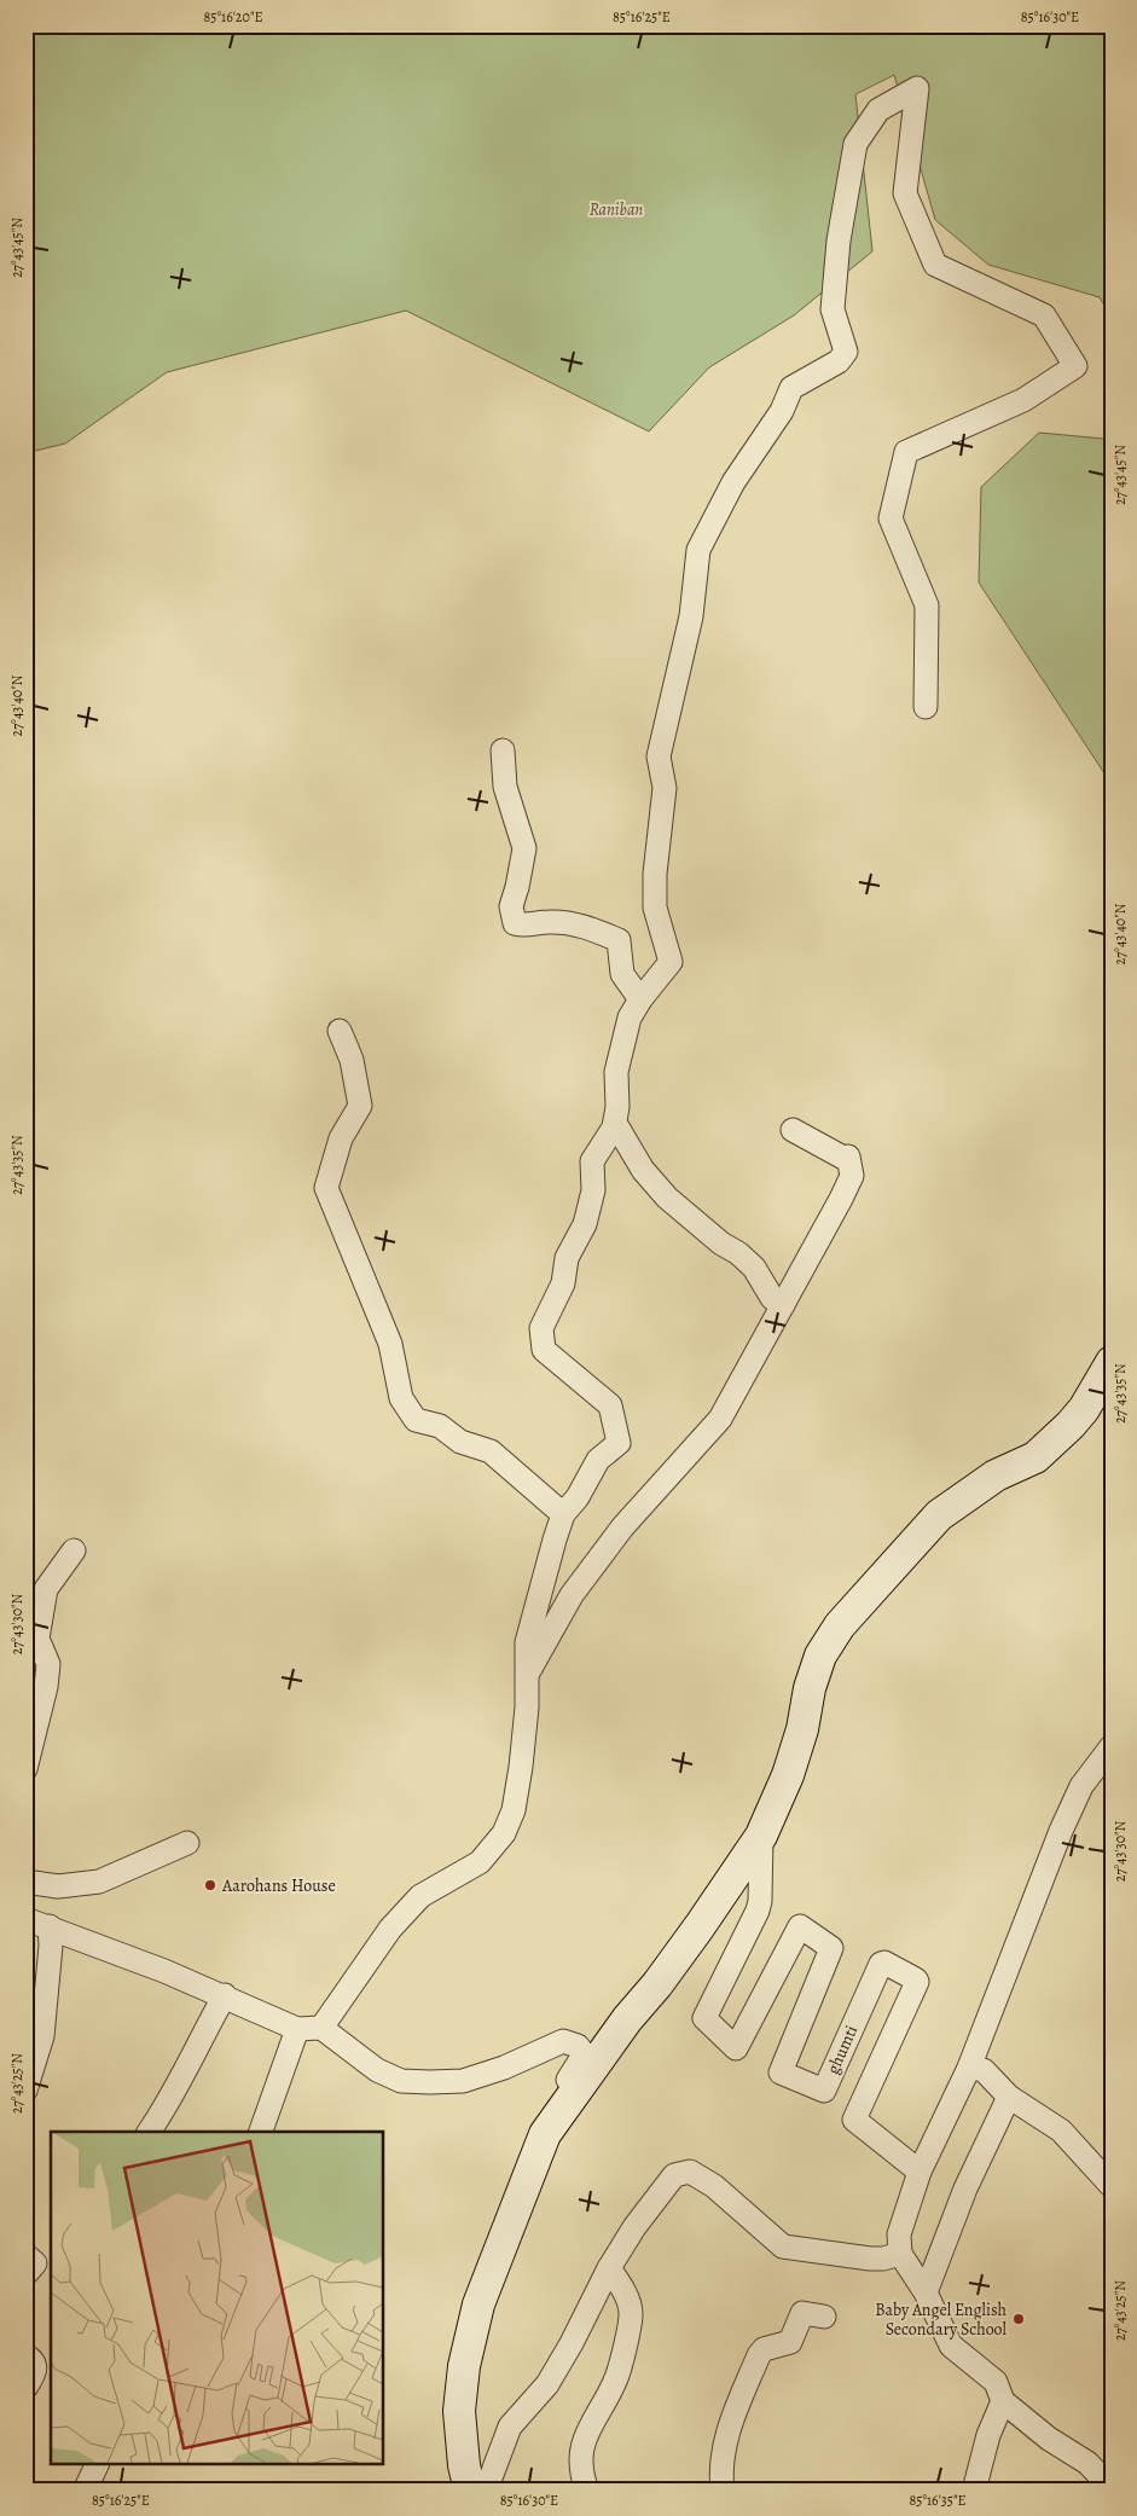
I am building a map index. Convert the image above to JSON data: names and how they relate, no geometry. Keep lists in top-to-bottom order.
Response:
{
  "streets": {
    "street": ["ghumti"]
  },
  "parks": ["Raniban"],
  "places": ["Aarohans House", "Baby Angel English Secondary School"],
  "coordinates": [
    "85°16'20\"E",
    "85°16'25\"E",
    "85°16'30\"E",
    "27°43'45\"N",
    "27°43'40\"N",
    "27°43'35\"N",
    "27°43'30\"N",
    "27°43'25\"N",
    "85°16'35\"E"
  ]
}
